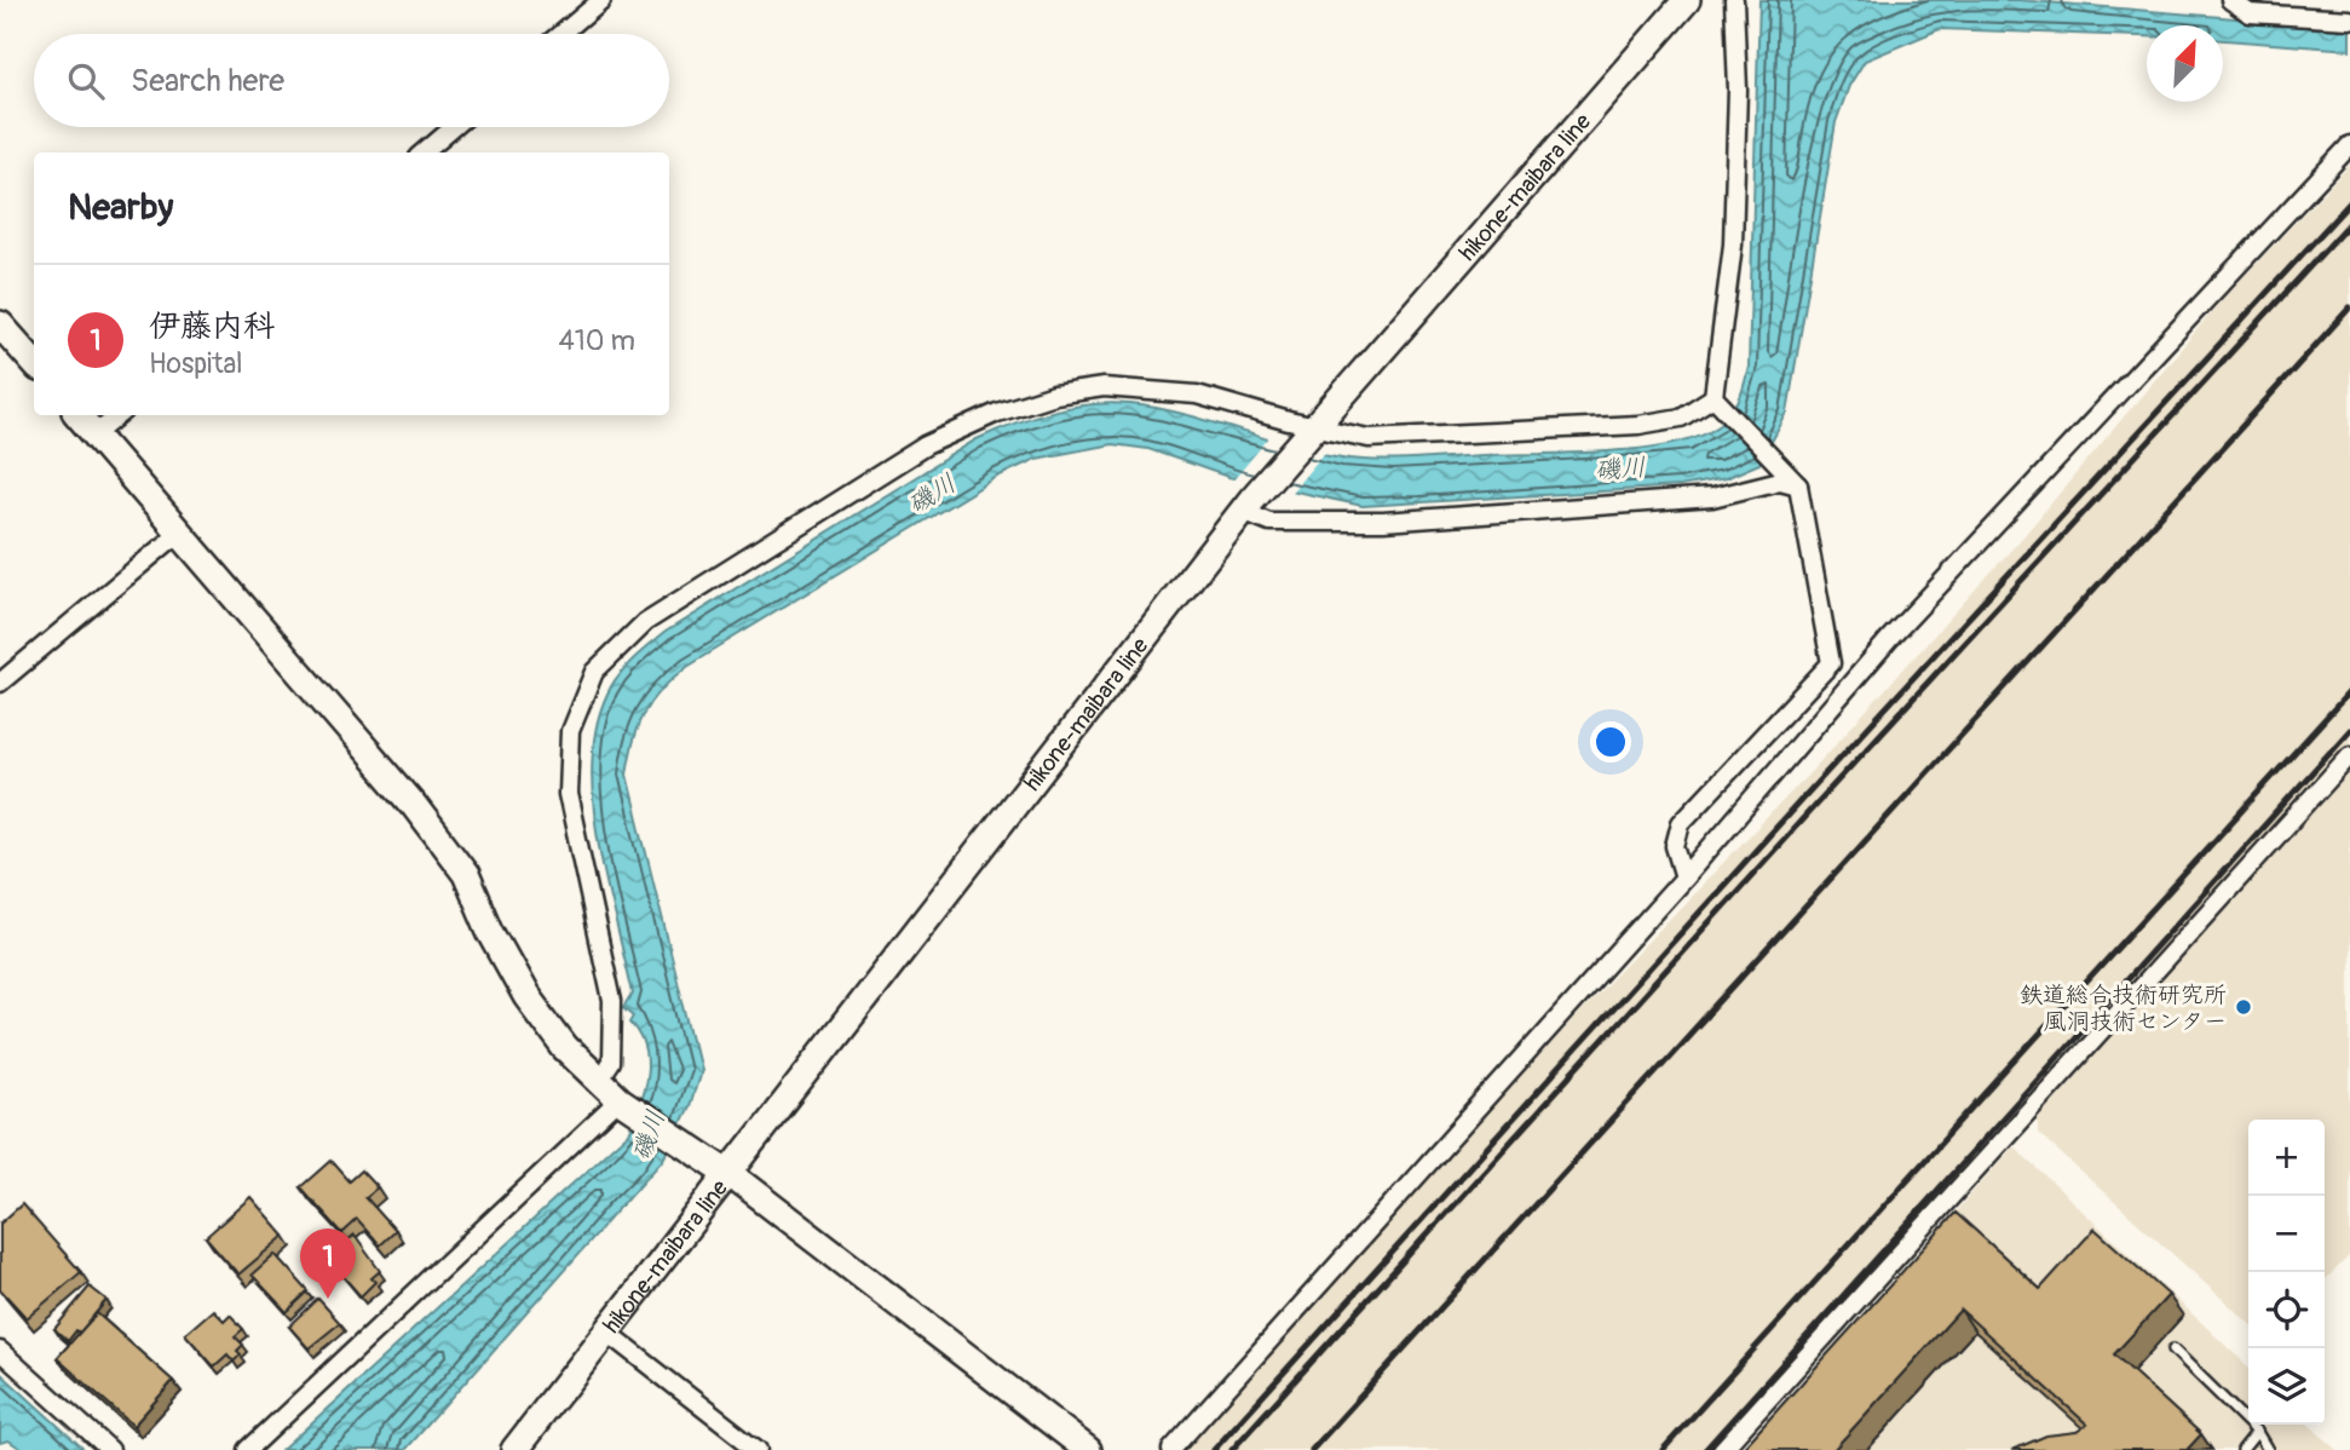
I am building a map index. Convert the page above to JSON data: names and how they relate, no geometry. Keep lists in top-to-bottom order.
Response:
{
  "streets": {
    "main road": ["hikone-maibara line"]
  },
  "water": ["磯川"],
  "places": ["鉄道総合技術研究所 風洞技術センター"],
  "north": "top right",
  "page": {
    "search": "Search here",
    "heading": "Nearby",
    "list": [
      {
        "mark": "1",
        "name": "伊藤内科",
        "note": "Hospital",
        "value": "410 m"
      }
    ],
    "map_buttons": ["+", "−"],
    "pins": "1"
  }
}
